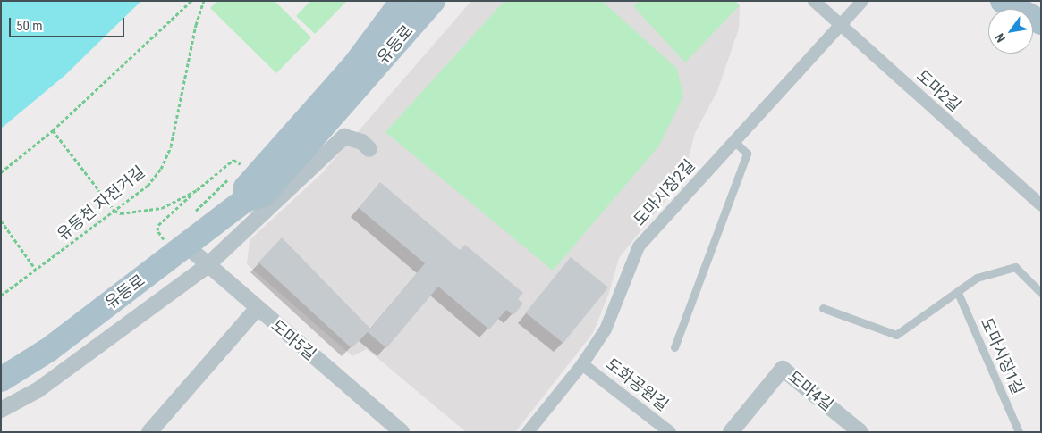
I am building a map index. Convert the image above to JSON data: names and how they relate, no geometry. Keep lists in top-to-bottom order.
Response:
{
  "streets": {
    "main road": ["유등로"],
    "street": [
      "도마2길",
      "도마시장2길",
      "도마5길",
      "도화공원길",
      "도마4길"
    ],
    "lane": ["도마시장1길"],
    "path": ["유등천 자전거길"]
  },
  "crossings": [
    ["유등로", "도마5길"],
    ["도마2길", "도마시장2길"],
    ["도마시장2길", "도화공원길"]
  ],
  "scale_bar": "50 m",
  "north": "bottom left"
}
